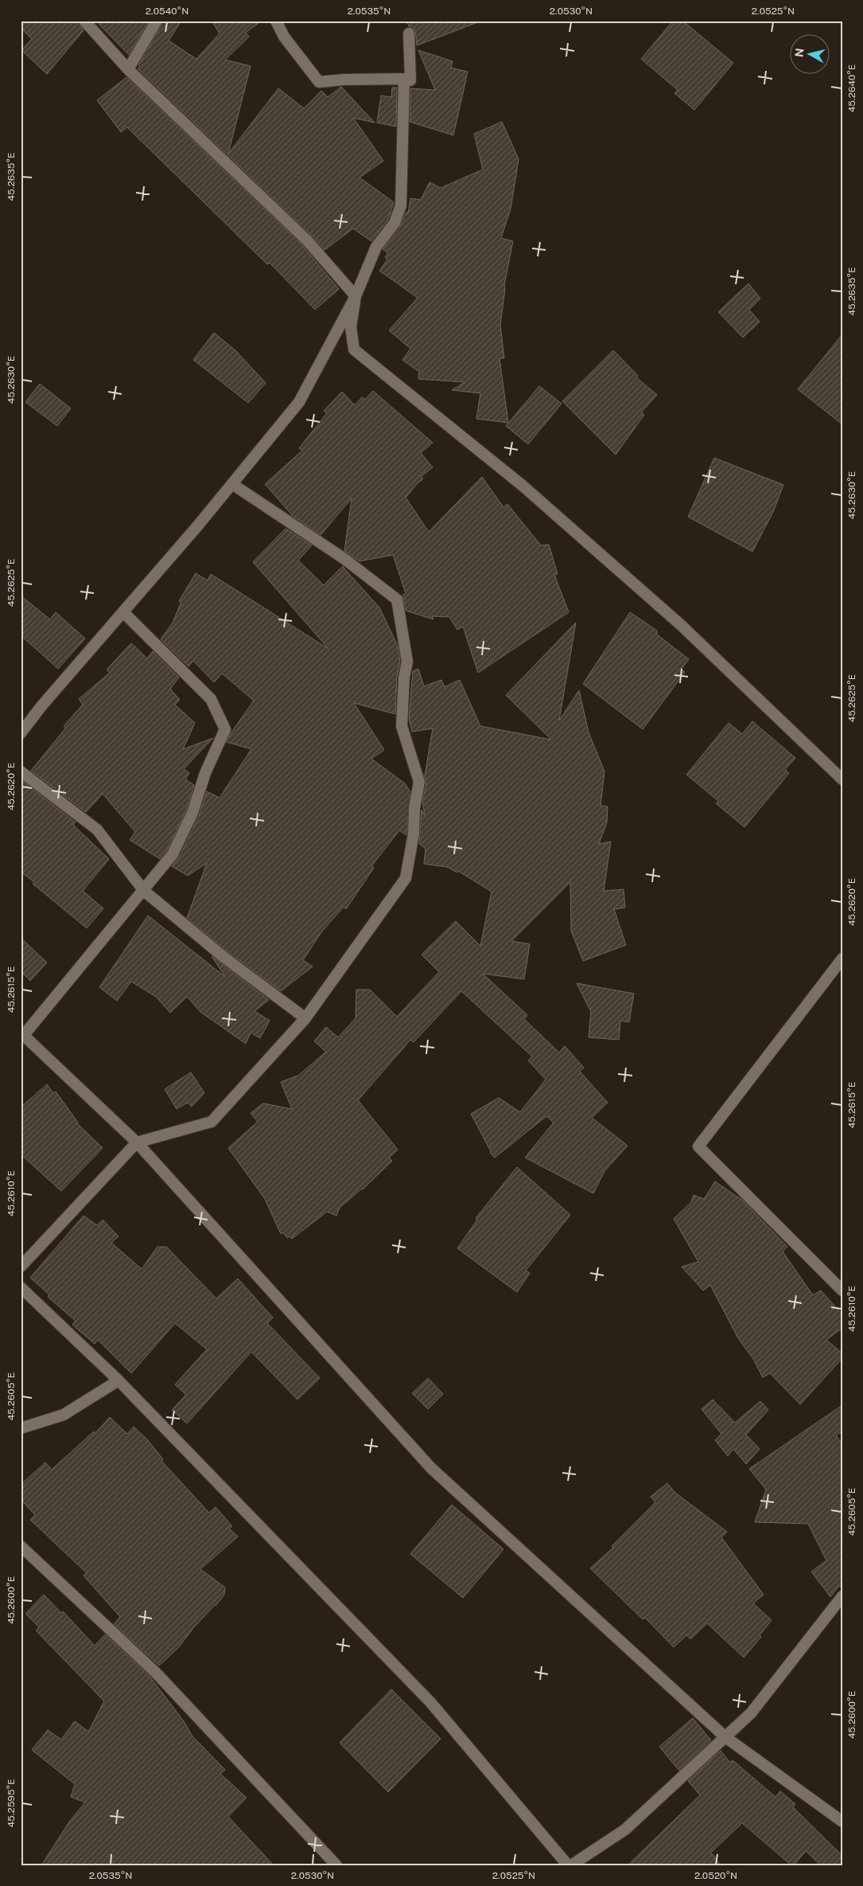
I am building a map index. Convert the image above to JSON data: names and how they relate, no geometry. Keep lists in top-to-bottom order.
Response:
{
  "north": "left",
  "coordinates": [
    "2.0540°N",
    "2.0535°N",
    "2.0530°N",
    "2.0525°N",
    "45.2640°E",
    "45.2635°E",
    "45.2630°E",
    "45.2625°E",
    "45.2620°E",
    "45.2615°E",
    "45.2610°E",
    "45.2605°E",
    "45.2600°E",
    "45.2595°E",
    "2.0520°N"
  ]
}
